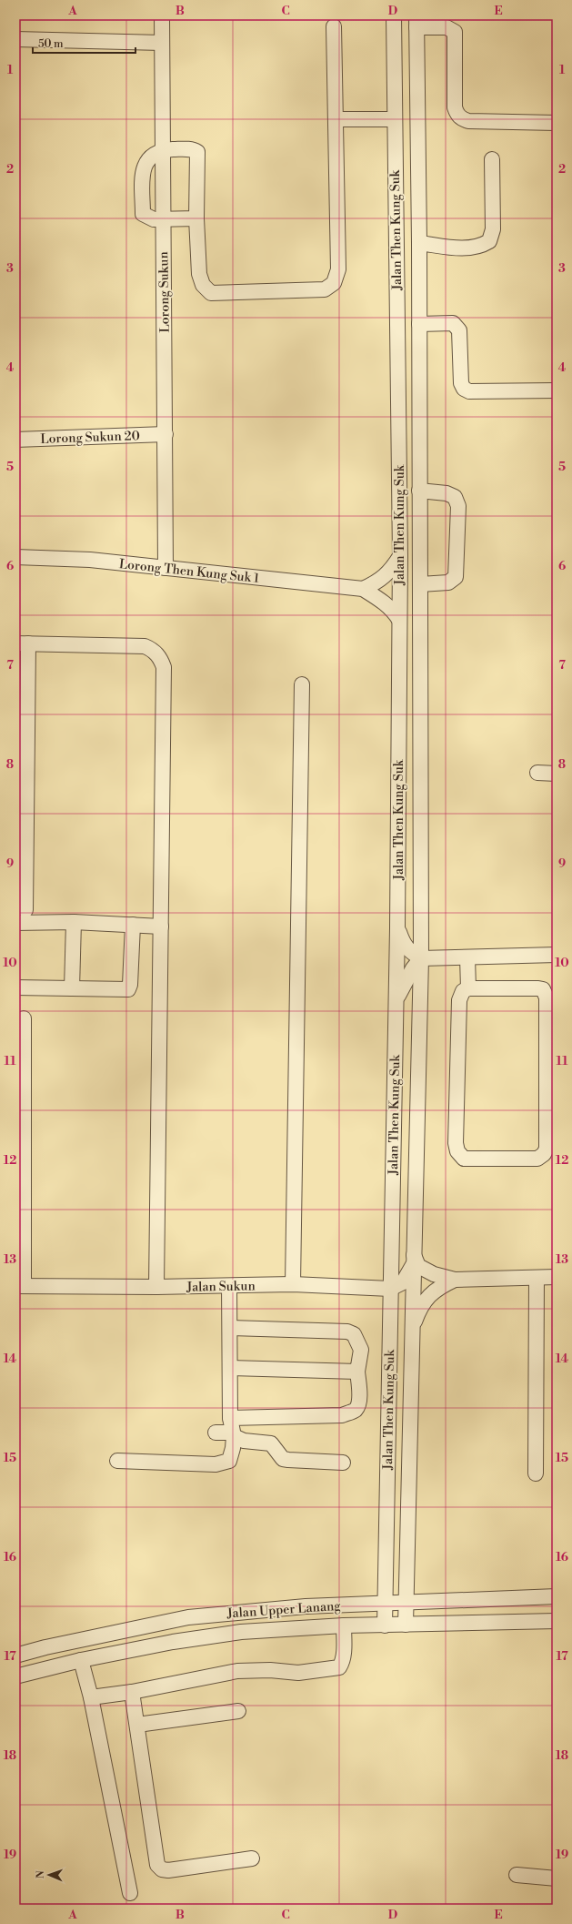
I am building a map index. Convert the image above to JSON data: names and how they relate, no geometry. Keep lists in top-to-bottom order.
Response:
{
  "streets": {
    "street": [
      "Jalan Then Kung Suk",
      "Lorong Sukun",
      "Lorong Sukun 20",
      "Lorong Then Kung Suk 1",
      "Jalan Sukun",
      "Jalan Upper Lanang"
    ]
  },
  "crossings": [
    ["Jalan Then Kung Suk", "Jalan Sukun"],
    ["Jalan Then Kung Suk", "Jalan Upper Lanang"],
    ["Lorong Sukun", "Lorong Sukun 20"],
    ["Lorong Sukun", "Lorong Then Kung Suk 1"]
  ],
  "scale_bar": "50 m",
  "north": "left",
  "grid": {
    "columns": [
      "A",
      "B",
      "C",
      "D",
      "E"
    ],
    "rows": [
      "1",
      "2",
      "3",
      "4",
      "5",
      "6",
      "7",
      "8",
      "9",
      "10",
      "11",
      "12",
      "13",
      "14",
      "15",
      "16",
      "17",
      "18",
      "19"
    ]
  }
}
